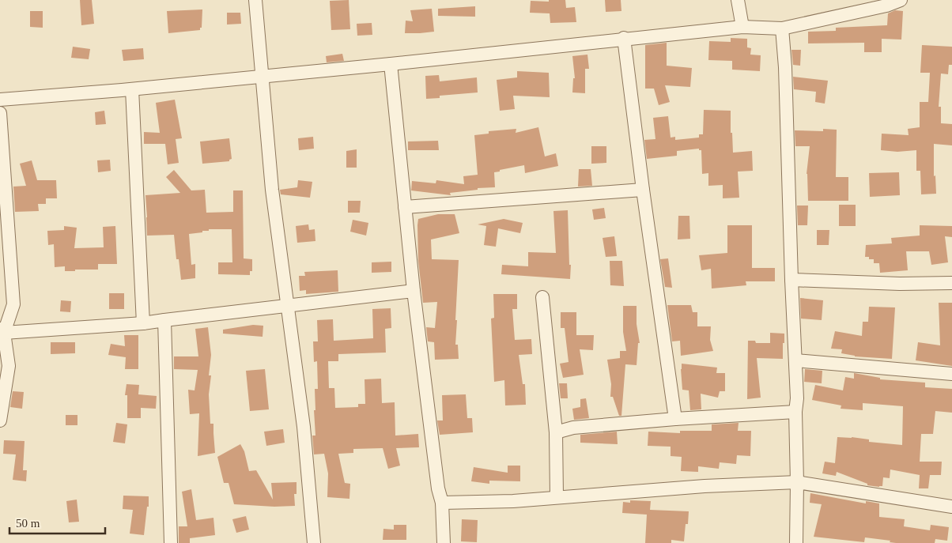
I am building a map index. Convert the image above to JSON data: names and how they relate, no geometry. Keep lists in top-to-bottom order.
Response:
{
  "scale_bar": "50 m"
}
